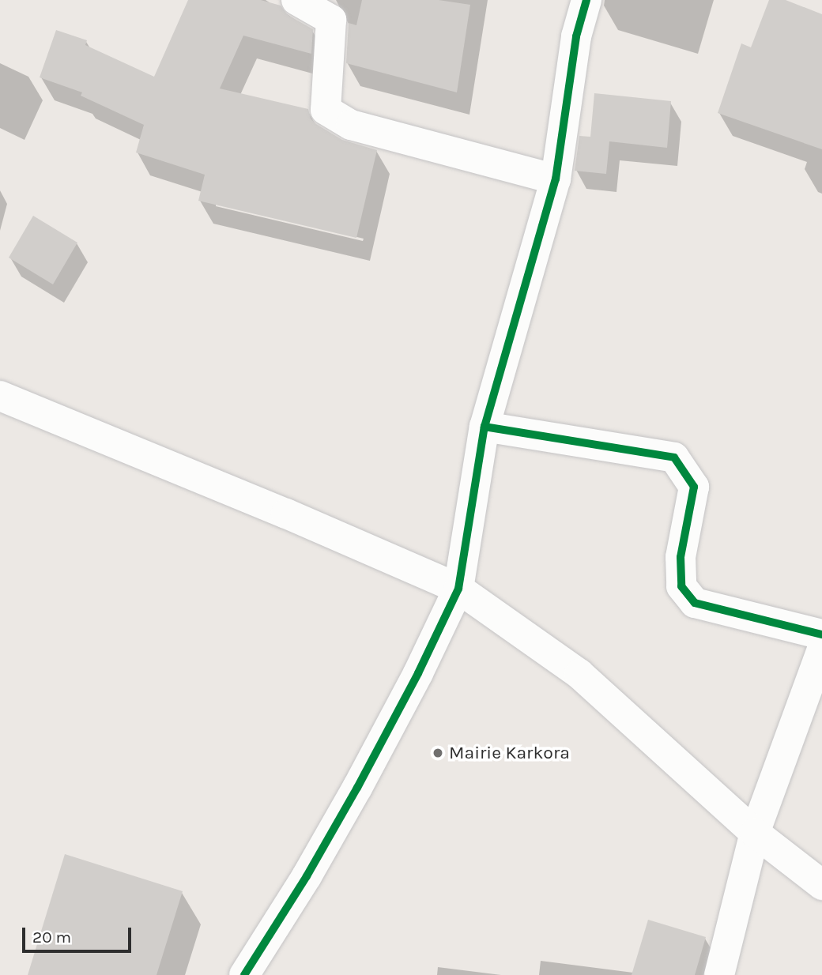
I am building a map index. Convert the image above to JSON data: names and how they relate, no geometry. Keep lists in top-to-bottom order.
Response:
{
  "places": ["Mairie Karkora"],
  "scale_bar": "20 m"
}
